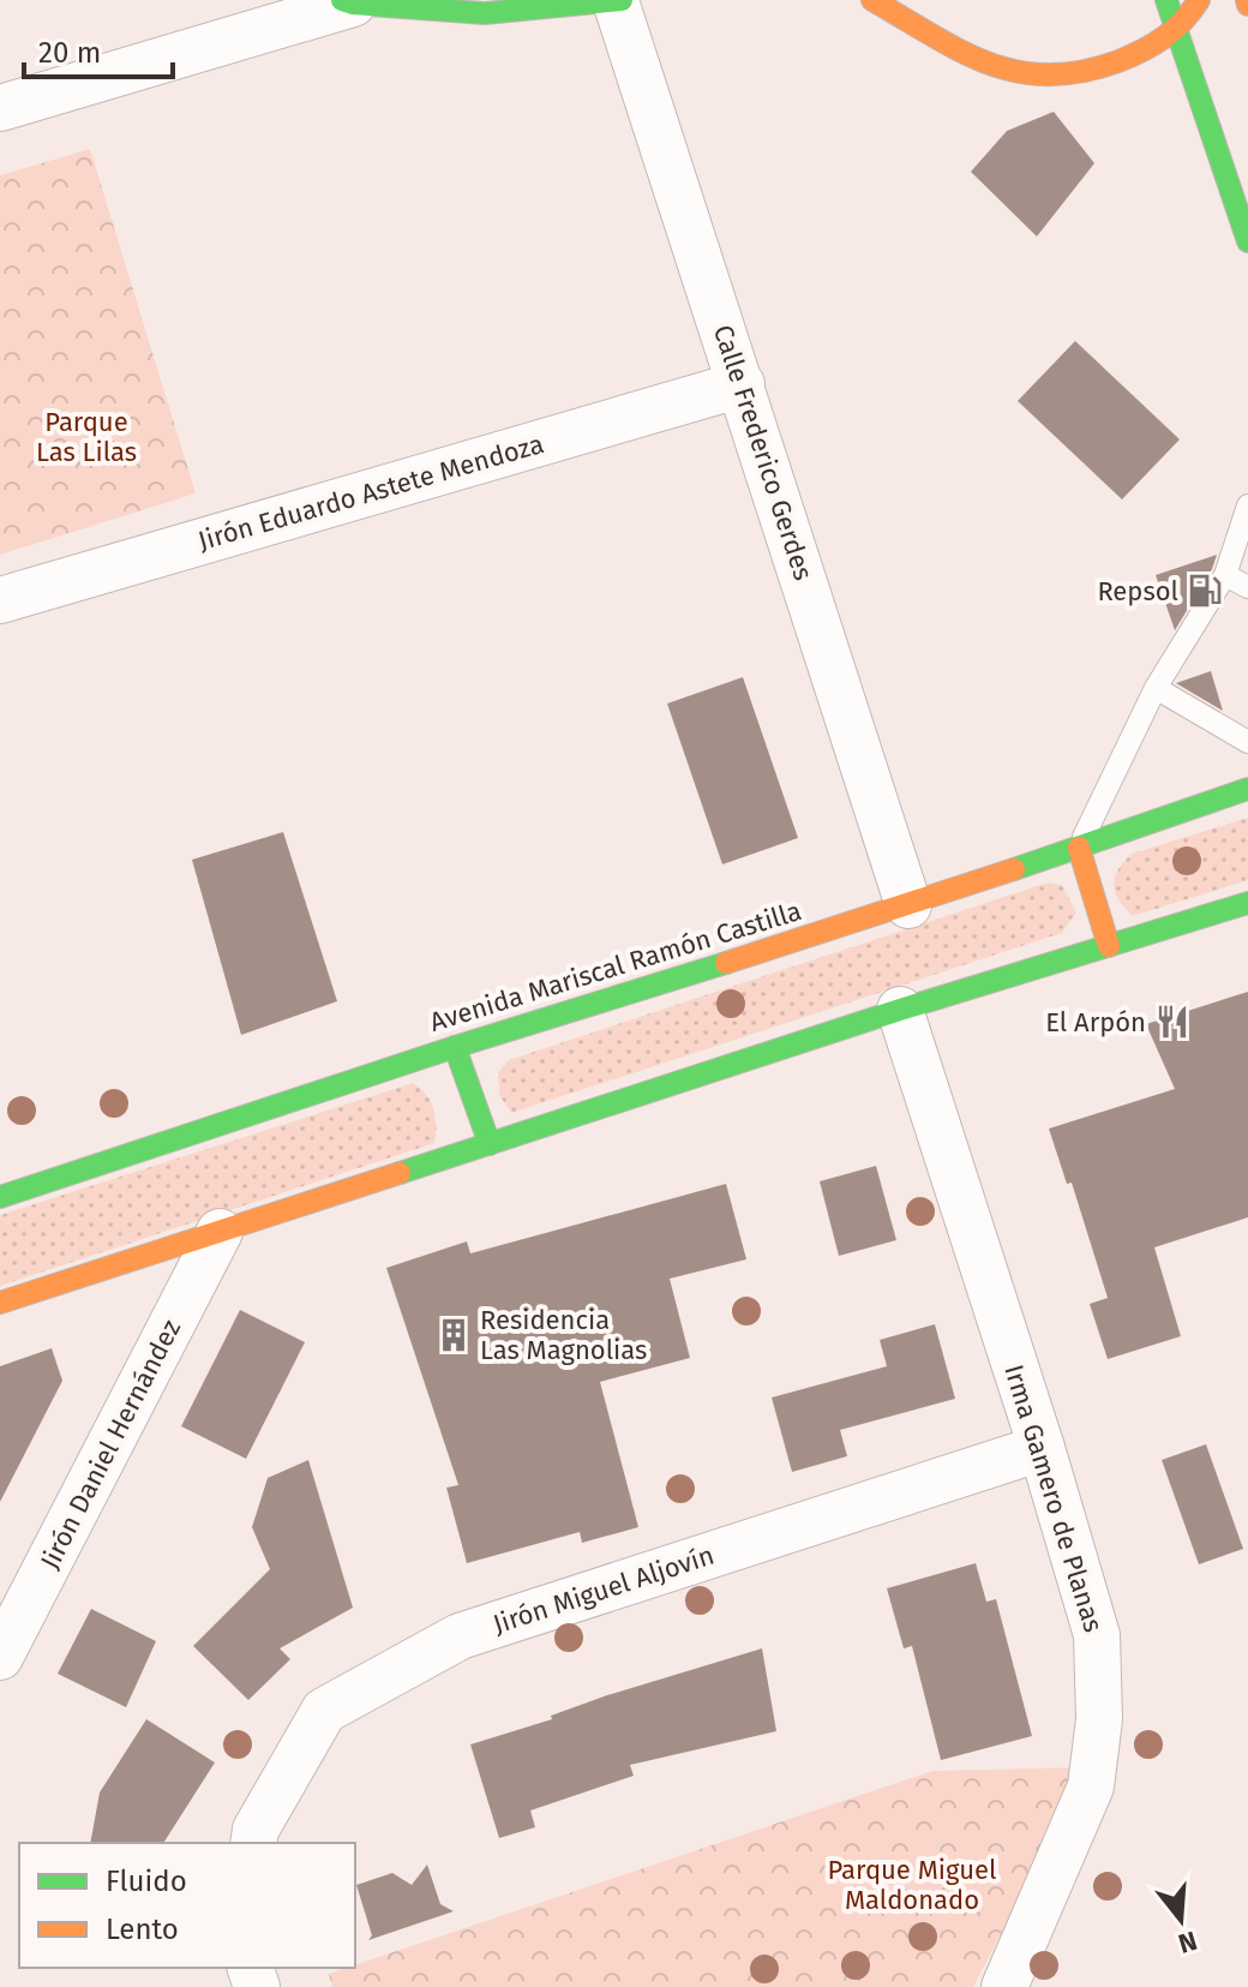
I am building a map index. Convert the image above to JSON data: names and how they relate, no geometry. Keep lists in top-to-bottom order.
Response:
{
  "streets": {
    "main road": ["Avenida Mariscal Ramón Castilla"],
    "street": [
      "Calle Frederico Gerdes",
      "Jirón Eduardo Astete Mendoza",
      "Jirón Daniel Hernández",
      "Irma Gamero de Planas",
      "Jirón Miguel Aljovín"
    ]
  },
  "crossings": [
    ["Calle Frederico Gerdes", "Jirón Eduardo Astete Mendoza"],
    ["Calle Frederico Gerdes", "Avenida Mariscal Ramón Castilla"],
    ["Irma Gamero de Planas", "Jirón Miguel Aljovín"]
  ],
  "parks": ["Parque Las Lilas", "Parque Miguel Maldonado"],
  "places": {
    "fuel station": ["Repsol"],
    "restaurant": ["El Arpón"],
    "building": ["Residencia Las Magnolias"]
  },
  "legend": ["Fluido", "Lento"],
  "scale_bar": "20 m",
  "north": "bottom"
}
